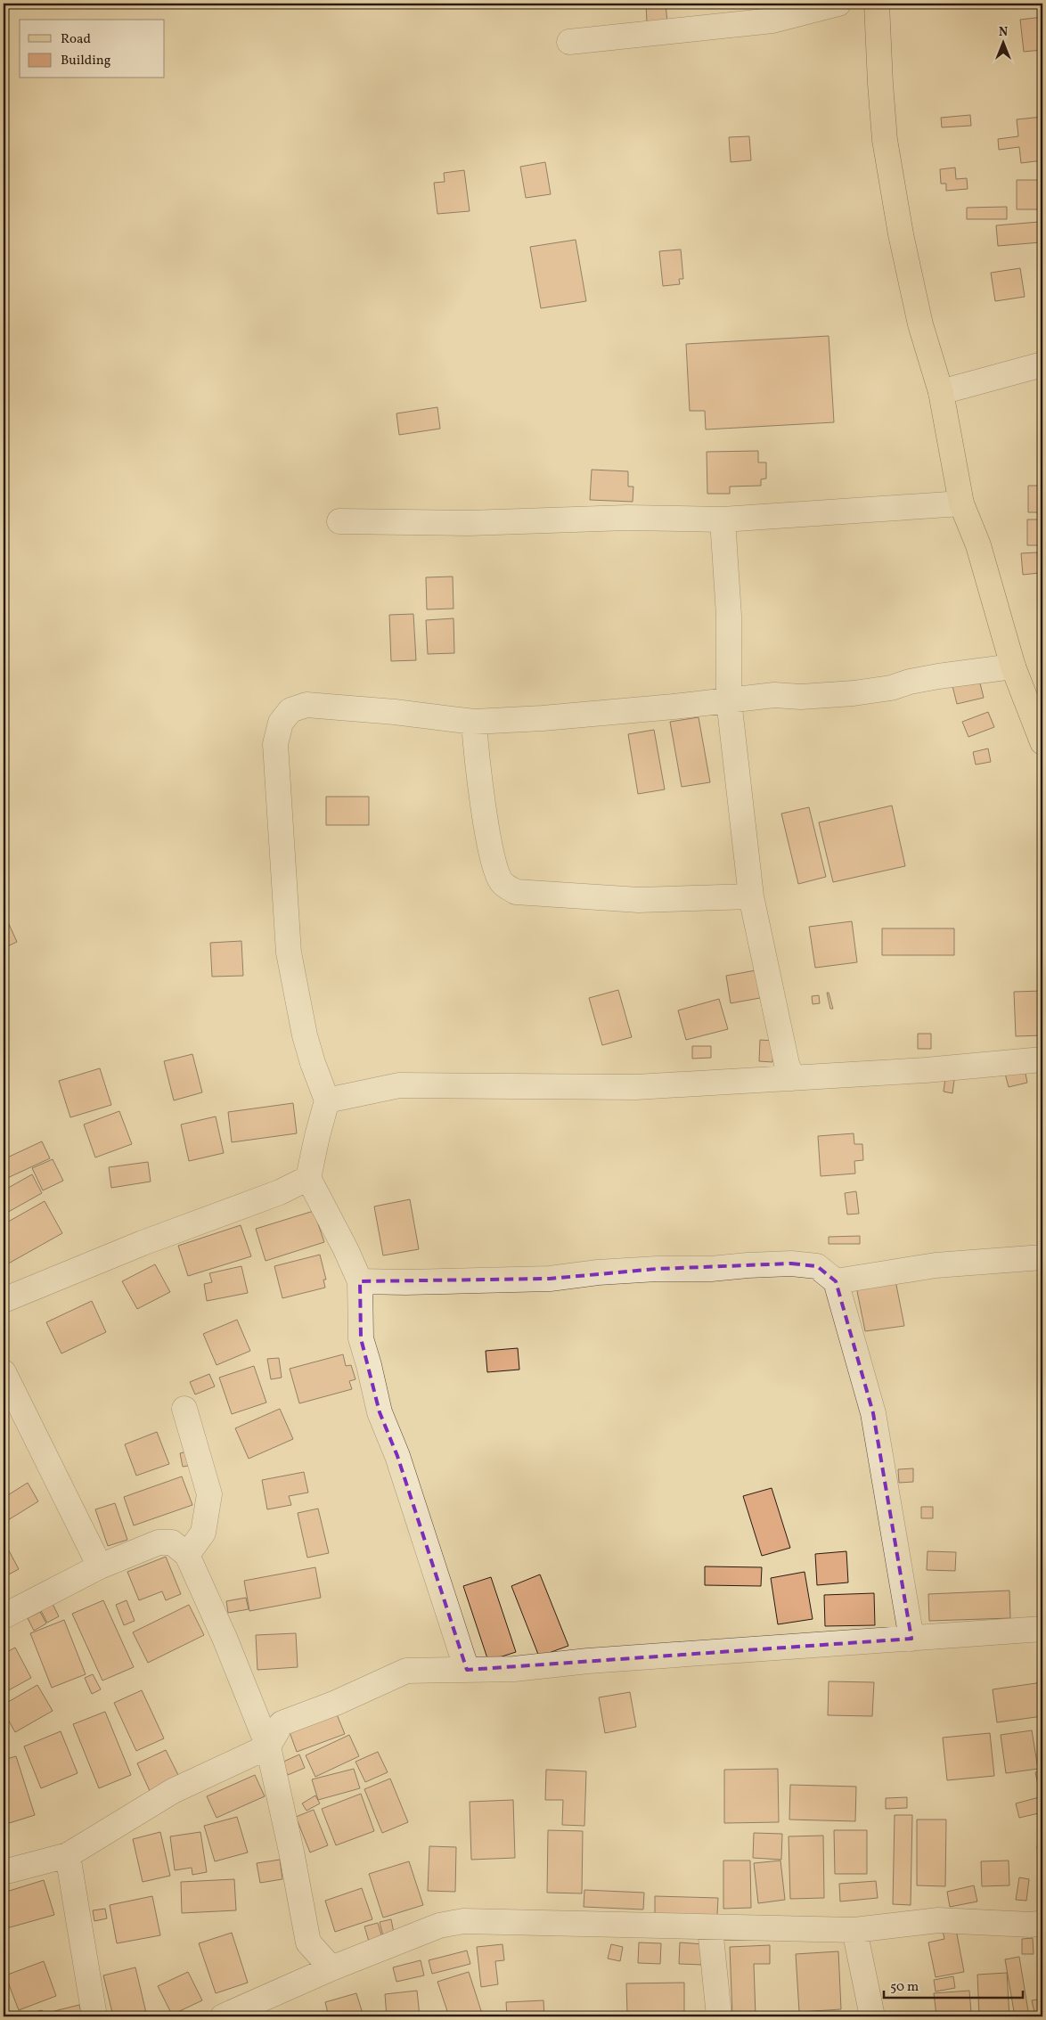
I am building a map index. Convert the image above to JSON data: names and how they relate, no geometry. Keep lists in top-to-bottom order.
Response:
{
  "legend": ["Road", "Building"],
  "scale_bar": "50 m",
  "north": "top"
}
